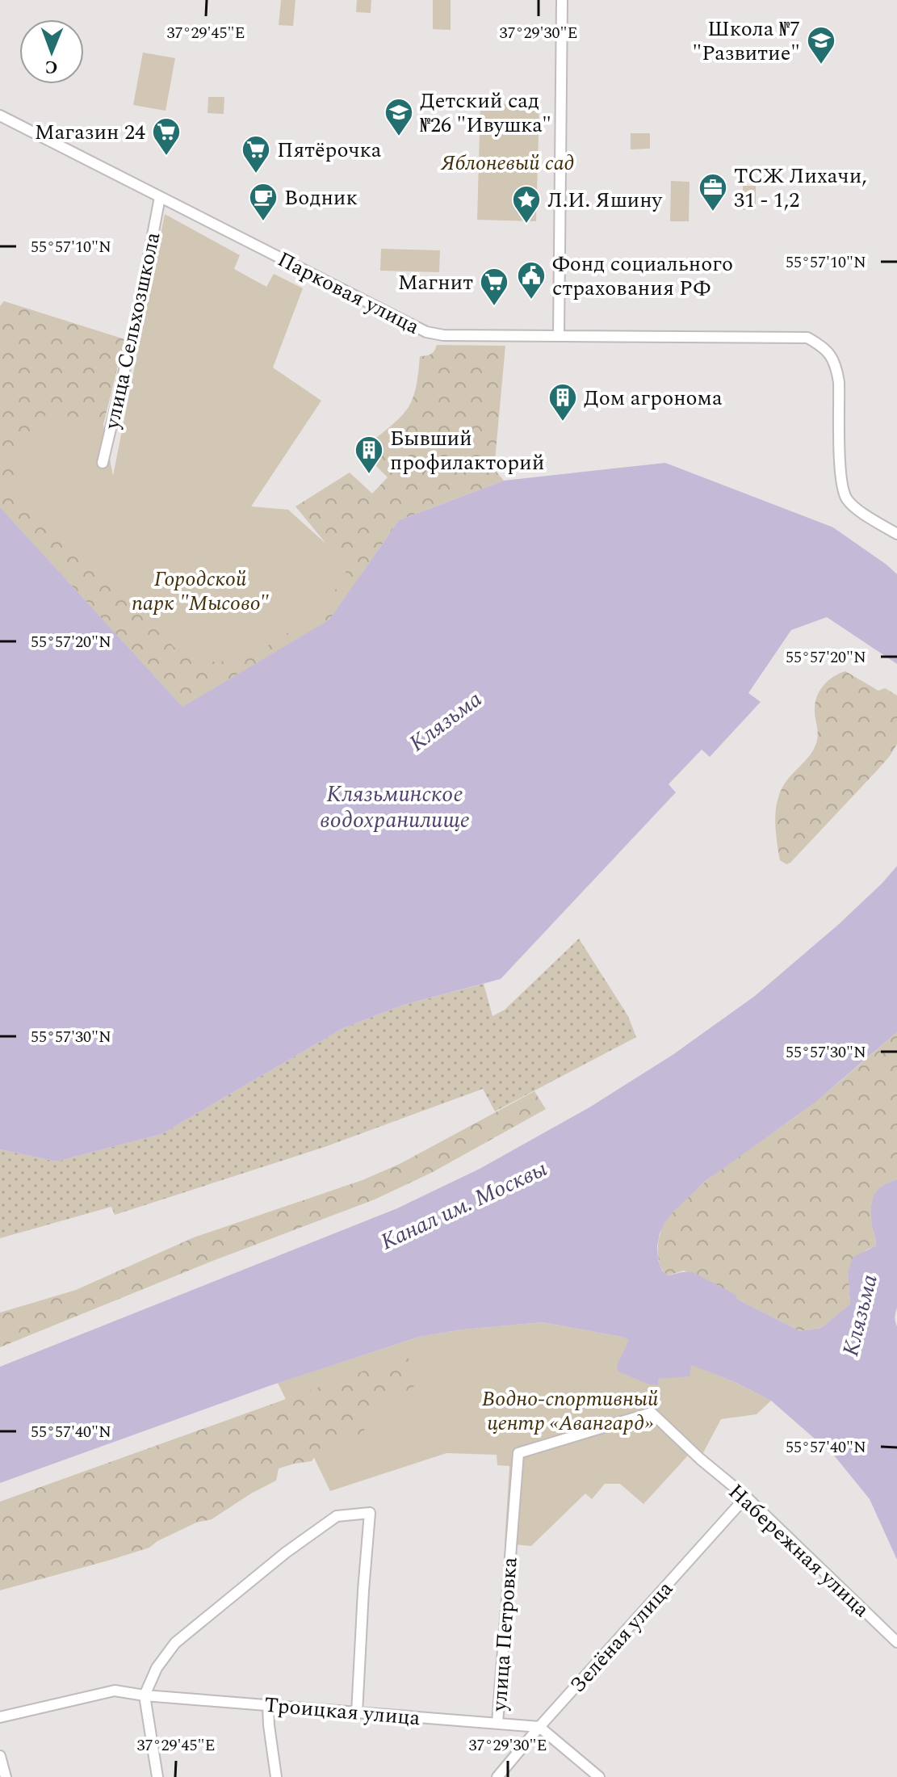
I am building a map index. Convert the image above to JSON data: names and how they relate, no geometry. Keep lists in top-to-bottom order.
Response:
{
  "streets": {
    "street": [
      "Парковая улица",
      "улица Сельхозшкола",
      "Набережная улица",
      "улица Петровка",
      "Зелёная улица",
      "Троицкая улица"
    ]
  },
  "crossings": [
    ["Парковая улица", "улица Сельхозшкола"],
    ["Набережная улица", "улица Петровка"],
    ["Набережная улица", "Зелёная улица"],
    ["улица Петровка", "Троицкая улица"],
    ["Зелёная улица", "Троицкая улица"]
  ],
  "water": ["Клязьма", "Клязьминское водохранилище", "Канал им. Москвы"],
  "parks": ["Яблоневый сад", "Городской парк \"Мысово\"", "Водно-спортивный центр «Авангард»"],
  "places": {
    "school or university": ["Школа №7 \"Развитие\"", "Детский сад №26 \"Ивушка\""],
    "supermarket": ["Магазин 24", "Пятёрочка", "Магнит"],
    "office": ["ТСЖ Лихачи, 31 - 1,2"],
    "cafe": ["Водник"],
    "place": ["Л.И. Яшину"],
    "public building": ["Фонд социального страхования РФ"],
    "building": ["Дом агронома", "Бывший профилакторий"]
  },
  "north": "bottom",
  "coordinates": [
    "37°29'45\"E",
    "37°29'30\"E",
    "55°57'10\"N",
    "55°57'20\"N",
    "55°57'30\"N",
    "55°57'40\"N"
  ]
}
